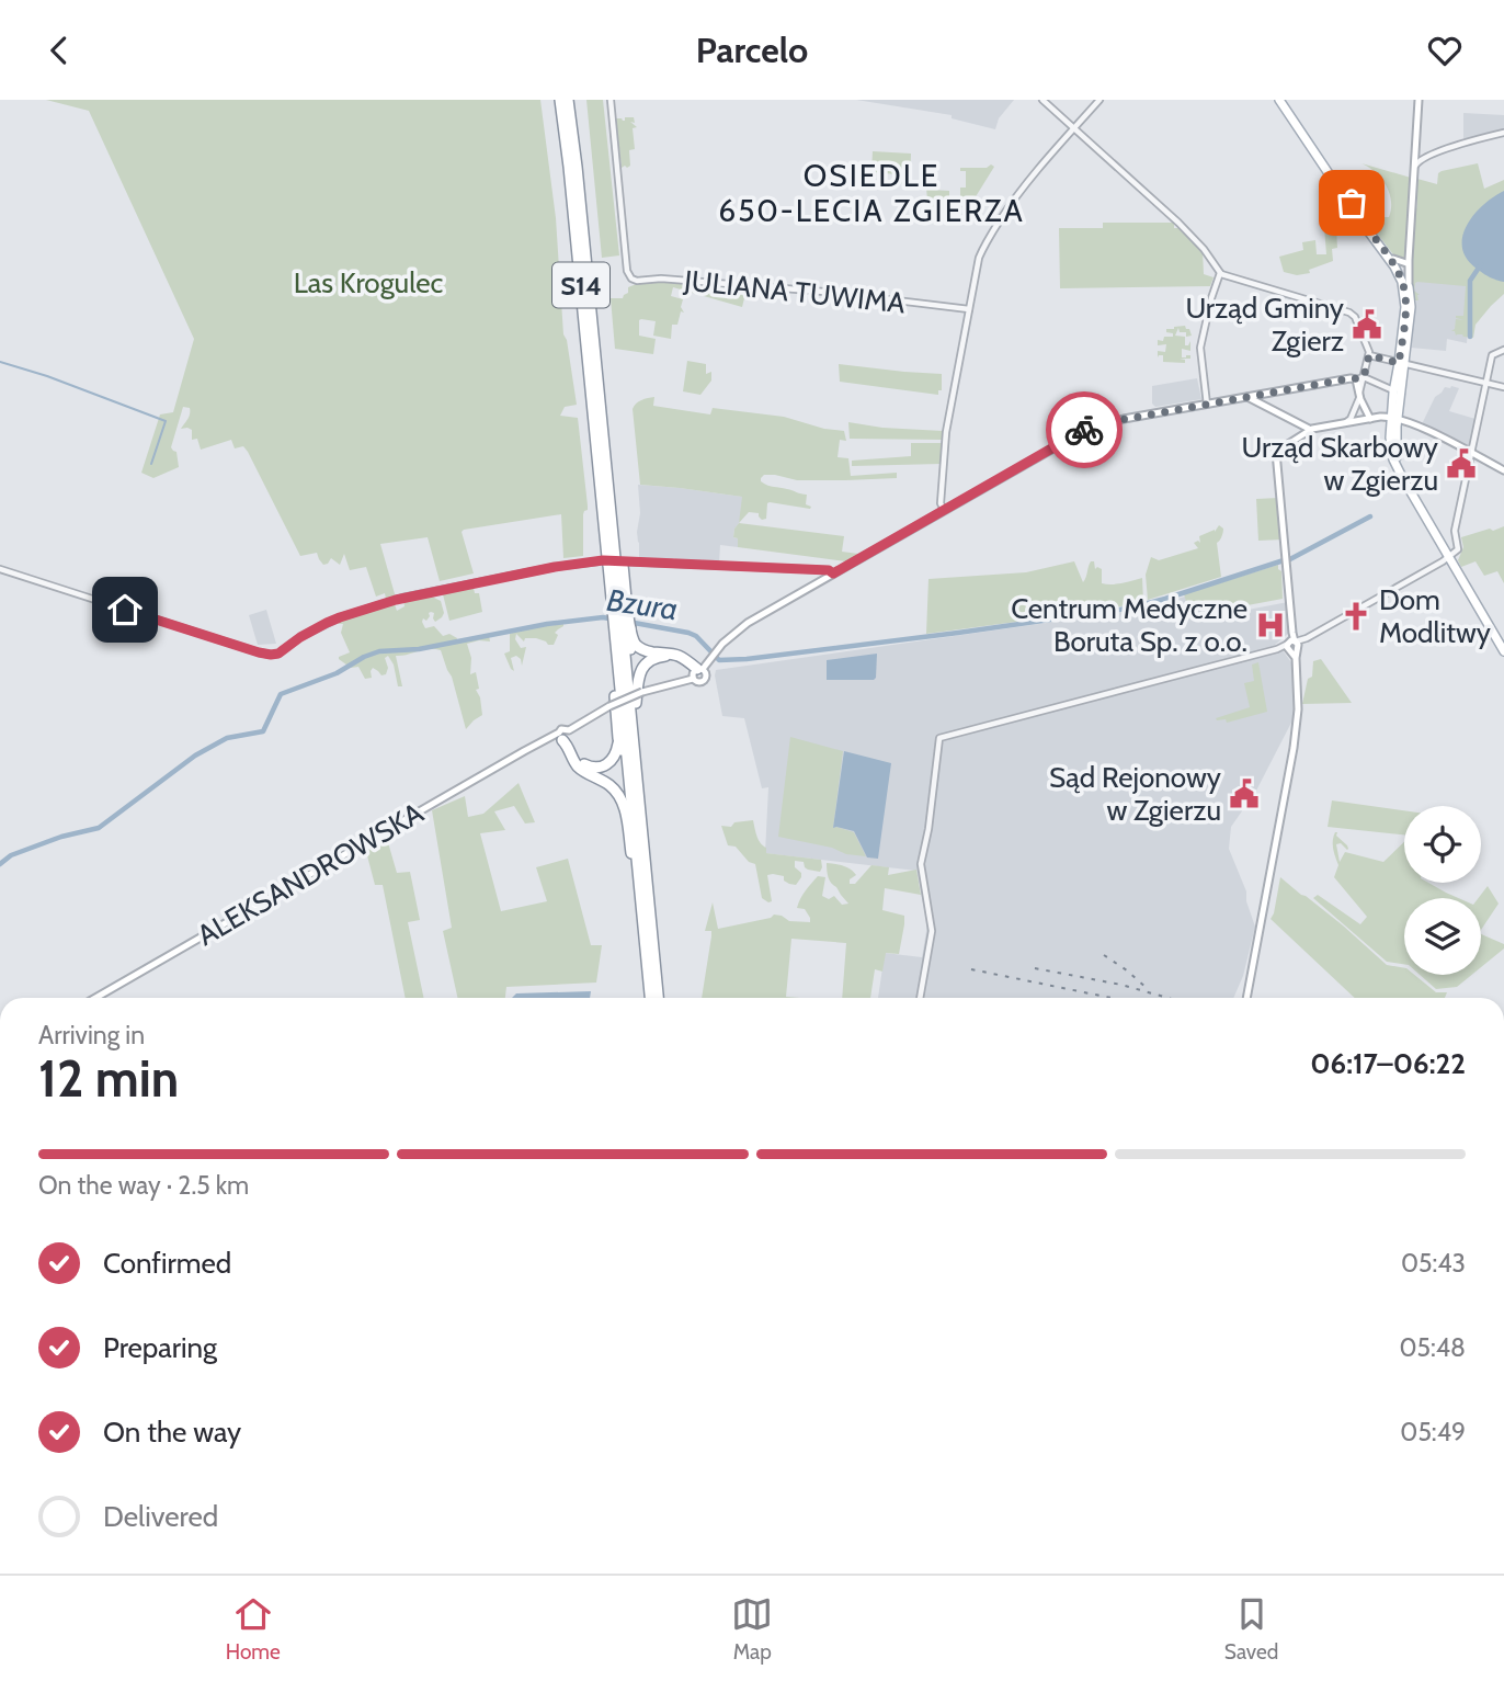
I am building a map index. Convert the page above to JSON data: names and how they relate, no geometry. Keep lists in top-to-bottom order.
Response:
{
  "streets": {
    "highway": ["S14"],
    "main road": ["ALEKSANDROWSKA"],
    "street": ["JULIANA TUWIMA"]
  },
  "districts": ["OSIEDLE 650-LECIA ZGIERZA"],
  "water": ["Bzura"],
  "parks": ["Las Krogulec"],
  "places": {
    "public building": ["Urząd Gminy Zgierz", "Urząd Skarbowy w Zgierzu", "Sąd Rejonowy w Zgierzu"],
    "church": ["Dom Modlitwy"],
    "hospital": ["Centrum Medyczne Boruta Sp. z o.o."]
  },
  "page": {
    "header": "Parcelo",
    "heading": ["12 min", "Arriving in", "06:17–06:22"],
    "bar": "On the way · 2.5 km",
    "list": [
      ["Confirmed", "05:43"],
      ["Preparing", "05:48"],
      ["On the way", "05:49"],
      "Delivered"
    ],
    "tabs": ["Home", "Map", "Saved"]
  }
}
